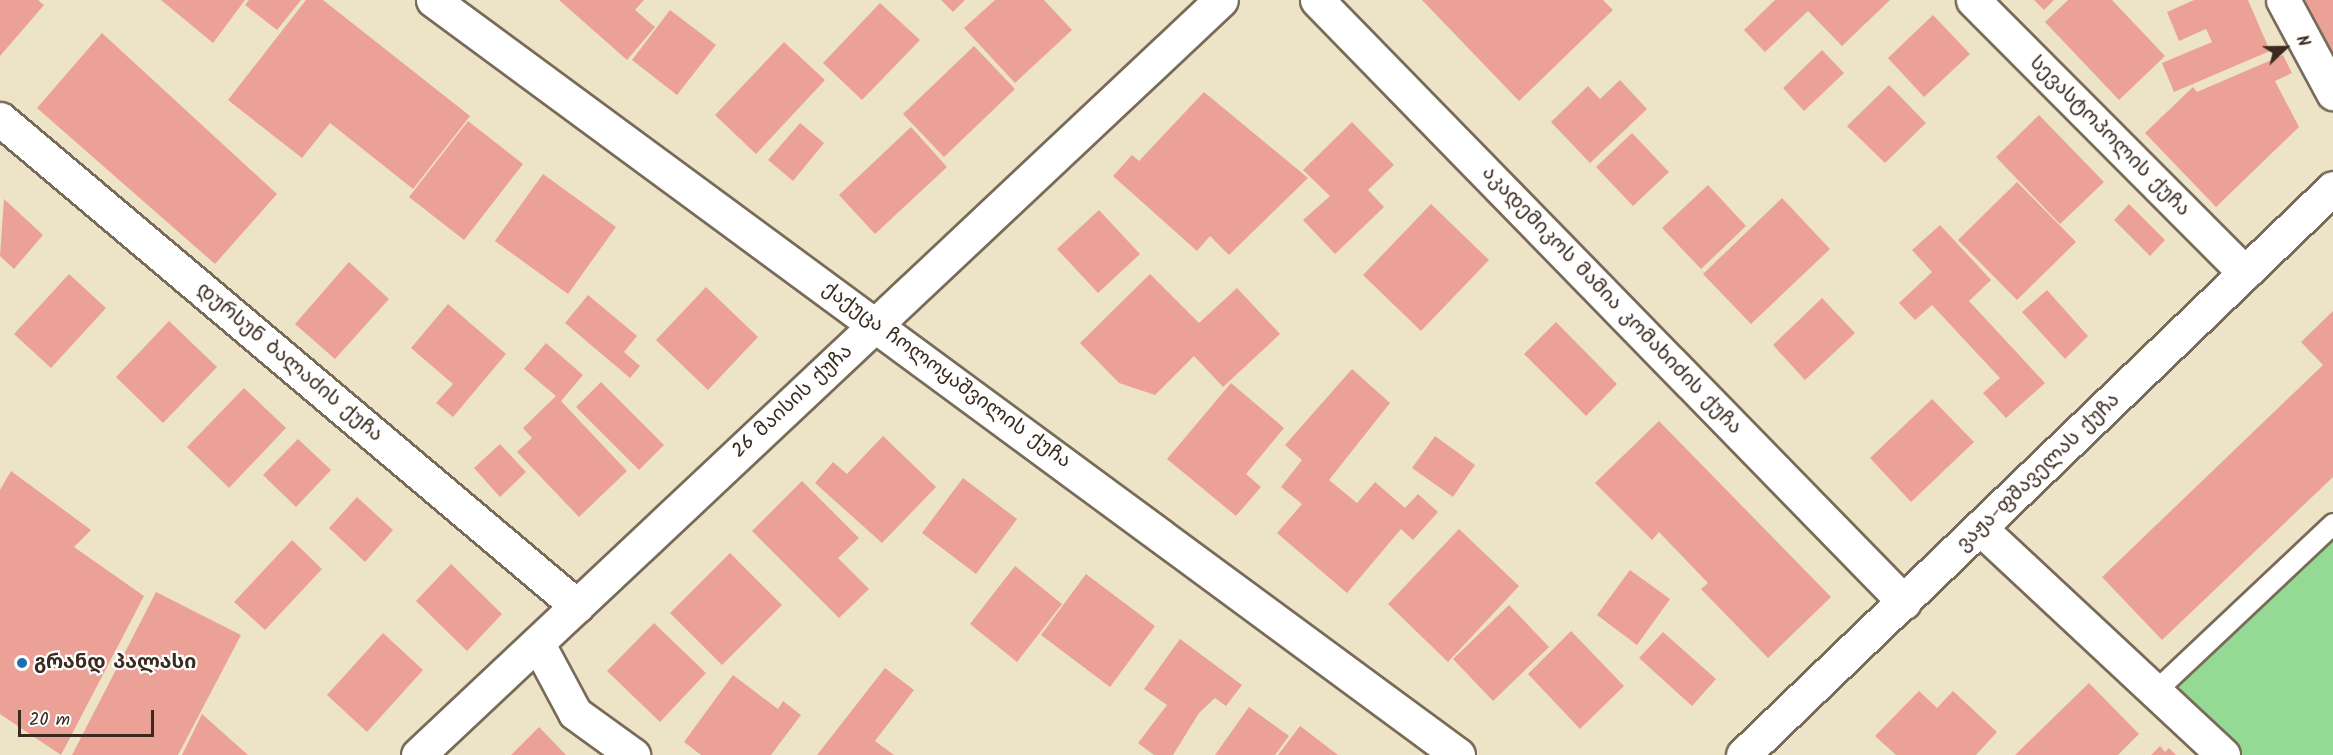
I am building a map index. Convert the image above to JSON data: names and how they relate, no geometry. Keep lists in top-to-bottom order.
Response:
{
  "streets": {
    "street": [
      "სევასტოპოლის ქუჩა",
      "აკადემიკოს მამია კომახიძის ქუჩა",
      "დურსუნ ბალაძის ქუჩა",
      "ქაქუცა ჩოლოყაშვილის ქუჩა",
      "26 მაისის ქუჩა",
      "ვაჟა-ფშაველას ქუჩა"
    ]
  },
  "crossings": [
    ["სევასტოპოლის ქუჩა", "ვაჟა-ფშაველას ქუჩა"],
    ["აკადემიკოს მამია კომახიძის ქუჩა", "ვაჟა-ფშაველას ქუჩა"],
    ["დურსუნ ბალაძის ქუჩა", "26 მაისის ქუჩა"],
    ["ქაქუცა ჩოლოყაშვილის ქუჩა", "26 მაისის ქუჩა"]
  ],
  "places": ["გრანდ პალასი"],
  "scale_bar": "20 m",
  "north": "right"
}
